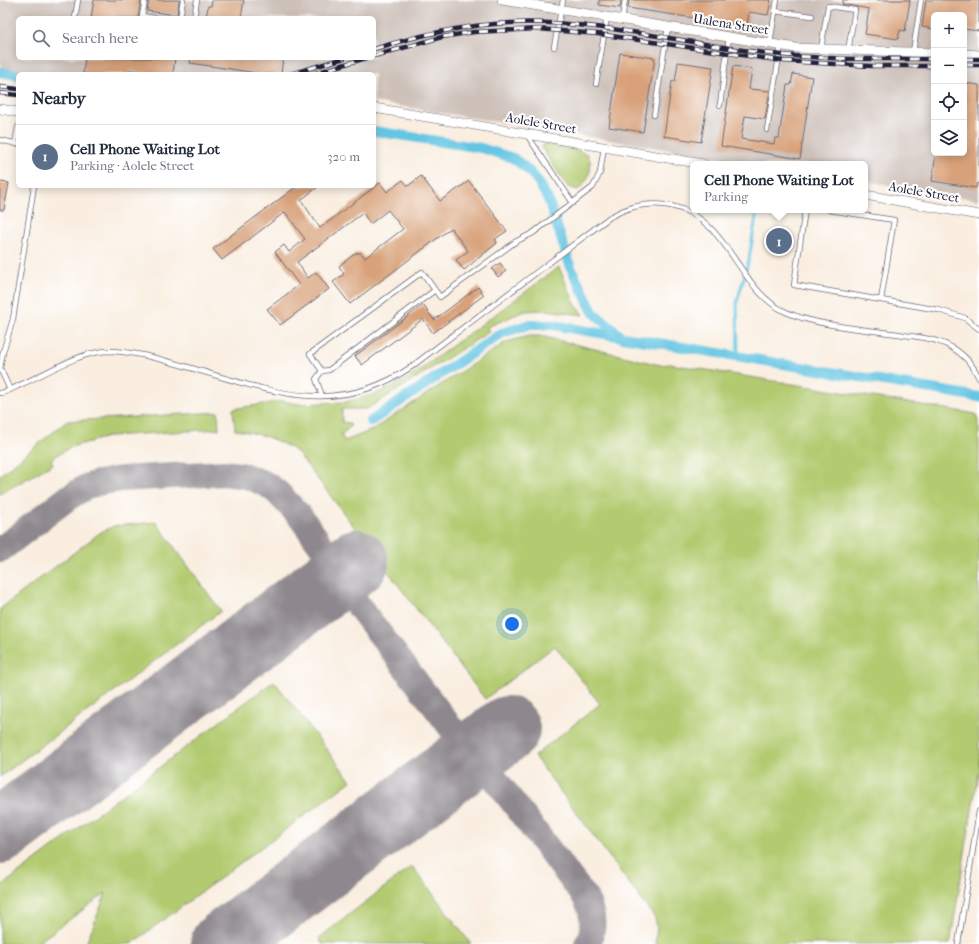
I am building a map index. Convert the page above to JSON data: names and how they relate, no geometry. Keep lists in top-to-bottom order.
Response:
{
  "streets": {
    "street": ["Ualena Street", "Aolele Street"]
  },
  "page": {
    "map_buttons": ["+", "−"],
    "search": "Search here",
    "heading": "Nearby",
    "list": [
      {
        "mark": "1",
        "name": "Cell Phone Waiting Lot",
        "note": "Parking · Aolele Street",
        "value": "320 m"
      }
    ],
    "popup": ["Cell Phone Waiting Lot", "Parking"],
    "pins": "1"
  }
}
